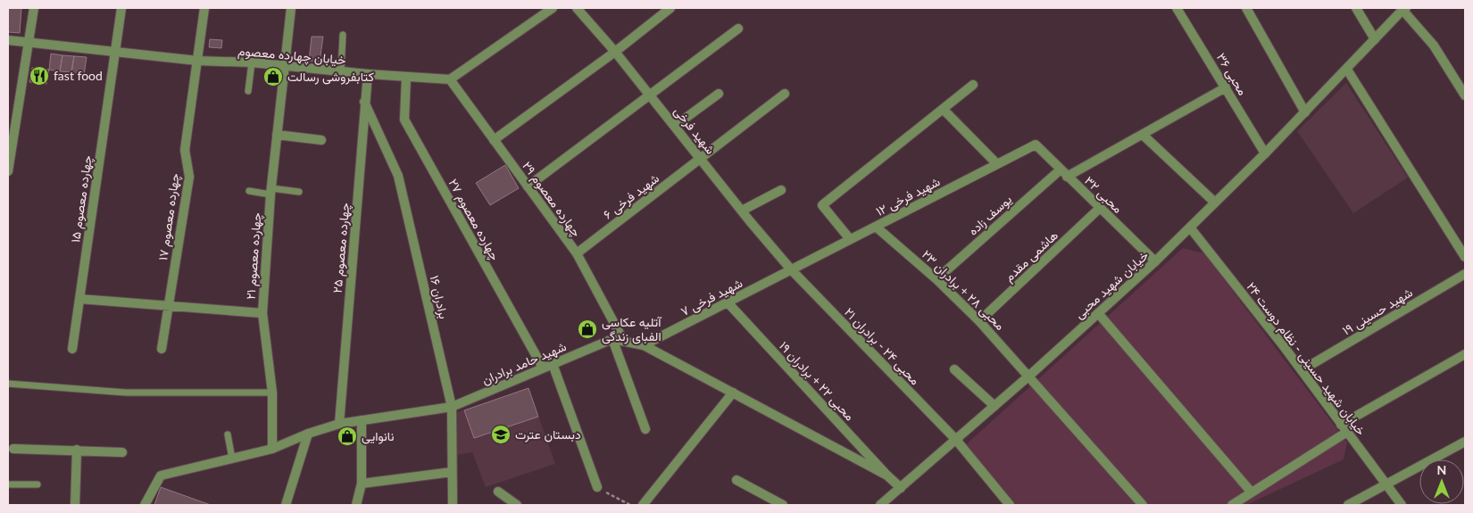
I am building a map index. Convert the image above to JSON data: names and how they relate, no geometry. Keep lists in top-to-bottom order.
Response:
{
  "streets": {
    "street": [
      "خیابان چهارده معصوم",
      "محبی ۳۶",
      "شهید فرخی",
      "محبی ۳۲",
      "شهید فرخی ۶",
      "شهید فرخی ۱۲",
      "چهارده معصوم ۱۵",
      "چهارده معصوم ۲۹",
      "یوسف زاده",
      "چهارده معصوم ۱۷",
      "چهارده معصوم ۲۷",
      "چهارده معصوم ۲۵",
      "چهارده معصوم ۲۱",
      "هاشمی مقدم",
      "خیابان شهید محبی",
      "محبی ۲۸ + برادران ۲۳",
      "برادران ۱۶",
      "شهید فرخی ۷",
      "شهید حسینی ۱۹",
      "محبی ۲۴ - برادران ۲۱",
      "خیابان شهید حسینی - نظام دوست ۲۴",
      "شهید حامد برادران",
      "محبی ۲۲ + برادران ۱۹"
    ]
  },
  "crossings": [
    ["خیابان چهارده معصوم", "چهارده معصوم ۱۵"],
    ["خیابان چهارده معصوم", "چهارده معصوم ۲۹"],
    ["خیابان چهارده معصوم", "چهارده معصوم ۱۷"],
    ["خیابان چهارده معصوم", "چهارده معصوم ۲۷"],
    ["خیابان چهارده معصوم", "چهارده معصوم ۲۵"],
    ["خیابان چهارده معصوم", "چهارده معصوم ۲۱"],
    ["محبی ۳۶", "یوسف زاده"],
    ["محبی ۳۶", "خیابان شهید محبی"],
    ["شهید فرخی", "شهید فرخی ۶"],
    ["شهید فرخی", "شهید فرخی ۱۲"],
    ["شهید فرخی", "شهید فرخی ۷"],
    ["شهید فرخی", "محبی ۲۴ - برادران ۲۱"],
    ["محبی ۳۲", "شهید فرخی ۱۲"],
    ["محبی ۳۲", "یوسف زاده"],
    ["محبی ۳۲", "هاشمی مقدم"],
    ["محبی ۳۲", "خیابان شهید محبی"],
    ["شهید فرخی ۶", "چهارده معصوم ۲۹"],
    ["شهید فرخی ۱۲", "محبی ۲۸ + برادران ۲۳"],
    ["شهید فرخی ۱۲", "شهید فرخی ۷"],
    ["شهید فرخی ۱۲", "محبی ۲۴ - برادران ۲۱"],
    ["چهارده معصوم ۲۹", "شهید حامد برادران"],
    ["یوسف زاده", "محبی ۲۸ + برادران ۲۳"],
    ["چهارده معصوم ۲۷", "شهید حامد برادران"],
    ["چهارده معصوم ۲۵", "برادران ۱۶"],
    ["چهارده معصوم ۲۵", "شهید حامد برادران"],
    ["چهارده معصوم ۲۱", "شهید حامد برادران"],
    ["هاشمی مقدم", "محبی ۲۸ + برادران ۲۳"],
    ["خیابان شهید محبی", "محبی ۲۸ + برادران ۲۳"],
    ["خیابان شهید محبی", "محبی ۲۴ - برادران ۲۱"],
    ["خیابان شهید محبی", "خیابان شهید حسینی - نظام دوست ۲۴"],
    ["خیابان شهید محبی", "شهید حامد برادران"],
    ["برادران ۱۶", "شهید حامد برادران"],
    ["شهید فرخی ۷", "محبی ۲۴ - برادران ۲۱"],
    ["شهید فرخی ۷", "شهید حامد برادران"],
    ["شهید فرخی ۷", "محبی ۲۲ + برادران ۱۹"],
    ["شهید حسینی ۱۹", "خیابان شهید حسینی - نظام دوست ۲۴"],
    ["شهید حامد برادران", "محبی ۲۲ + برادران ۱۹"]
  ],
  "places": {
    "restaurant": ["fast food"],
    "shop": ["کتابفروشی رسالت", "آتلیه عکاسی الفبای زندگی", "نانوایی"],
    "school or university": ["دبستان عترت"]
  },
  "north": "top"
}
